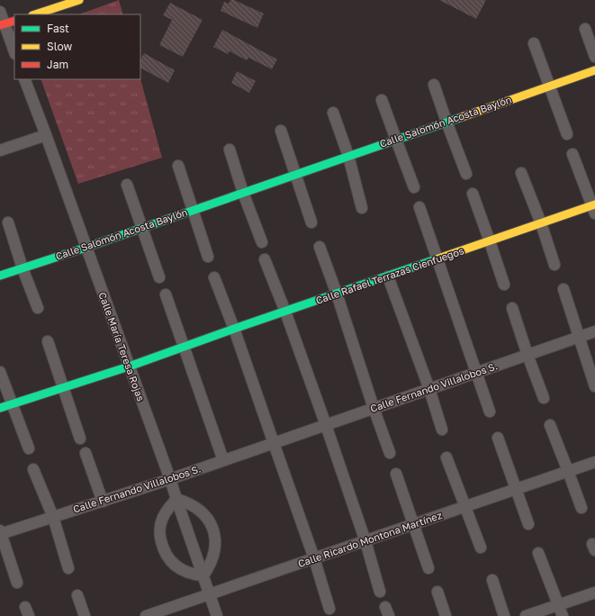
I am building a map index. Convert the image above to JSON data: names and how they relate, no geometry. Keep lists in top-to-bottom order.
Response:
{
  "streets": {
    "street": [
      "Calle Salomón Acosta Baylón",
      "Calle Rafael Terrazas Cienfuegos",
      "Calle María Teresa Rojas",
      "Calle Fernando Villalobos S.",
      "Calle Ricardo Montona Martínez"
    ]
  },
  "crossings": [
    ["Calle Salomón Acosta Baylón", "Calle María Teresa Rojas"],
    ["Calle Rafael Terrazas Cienfuegos", "Calle María Teresa Rojas"],
    ["Calle María Teresa Rojas", "Calle Fernando Villalobos S."],
    ["Calle María Teresa Rojas", "Calle Ricardo Montona Martínez"]
  ],
  "legend": ["Fast", "Slow", "Jam"]
}
